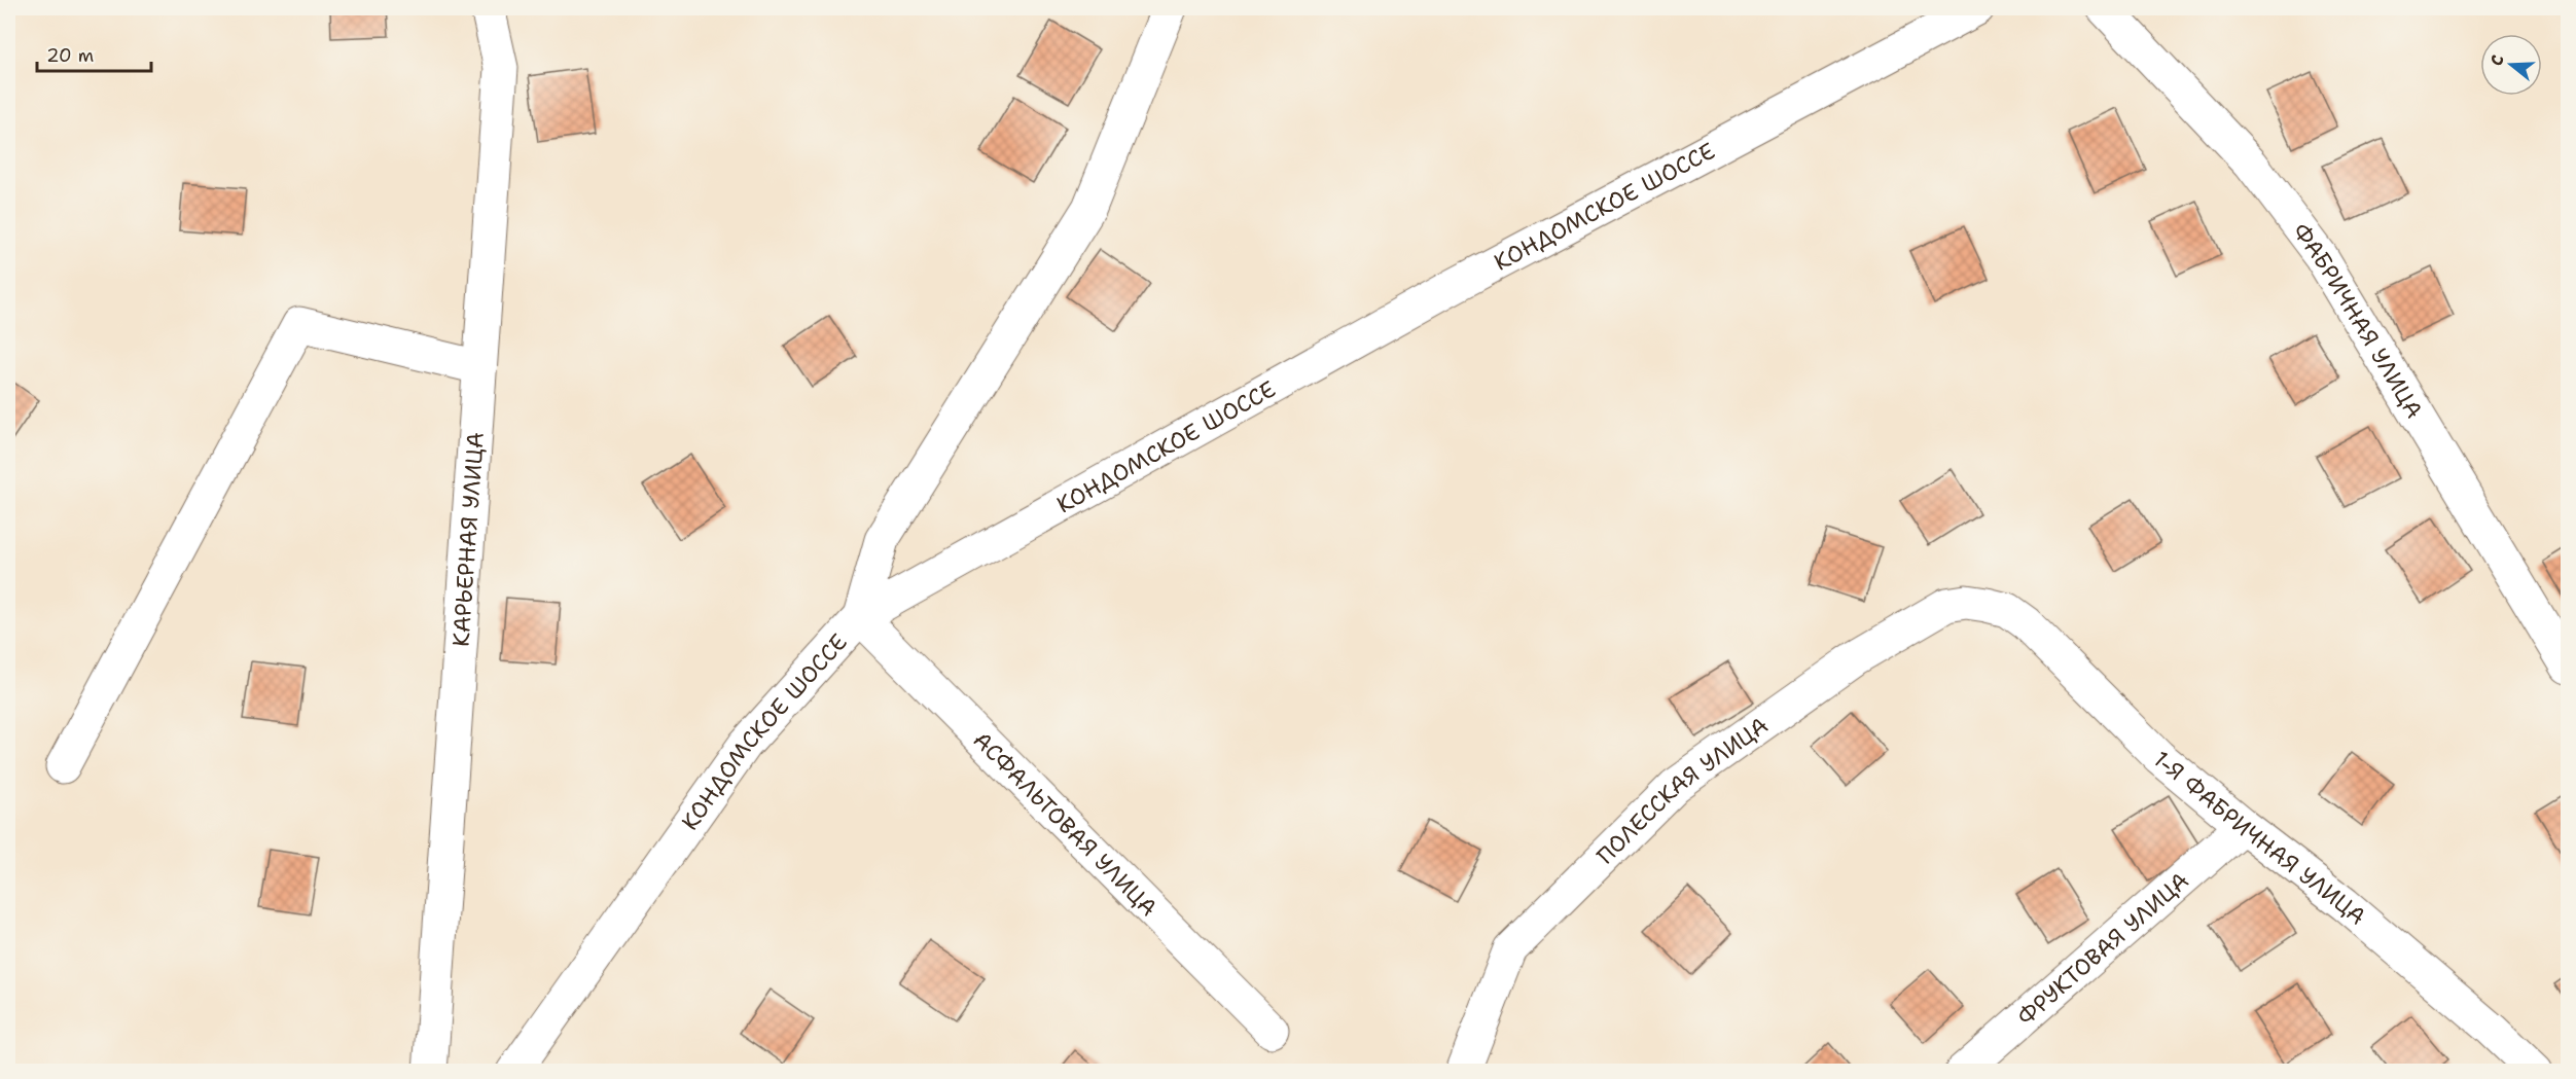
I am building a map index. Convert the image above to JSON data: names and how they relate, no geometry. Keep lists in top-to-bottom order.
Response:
{
  "streets": {
    "street": [
      "КОНДОМСКОЕ ШОССЕ",
      "ФАБРИЧНАЯ УЛИЦА",
      "КАРЬЕРНАЯ УЛИЦА",
      "ПОЛЕССКАЯ УЛИЦА",
      "АСФАЛЬТОВАЯ УЛИЦА",
      "1-Я ФАБРИЧНАЯ УЛИЦА",
      "ФРУКТОВАЯ УЛИЦА"
    ]
  },
  "crossings": [
    ["КОНДОМСКОЕ ШОССЕ", "АСФАЛЬТОВАЯ УЛИЦА"],
    ["ПОЛЕССКАЯ УЛИЦА", "1-Я ФАБРИЧНАЯ УЛИЦА"],
    ["1-Я ФАБРИЧНАЯ УЛИЦА", "ФРУКТОВАЯ УЛИЦА"]
  ],
  "scale_bar": "20 m",
  "north": "left"
}
